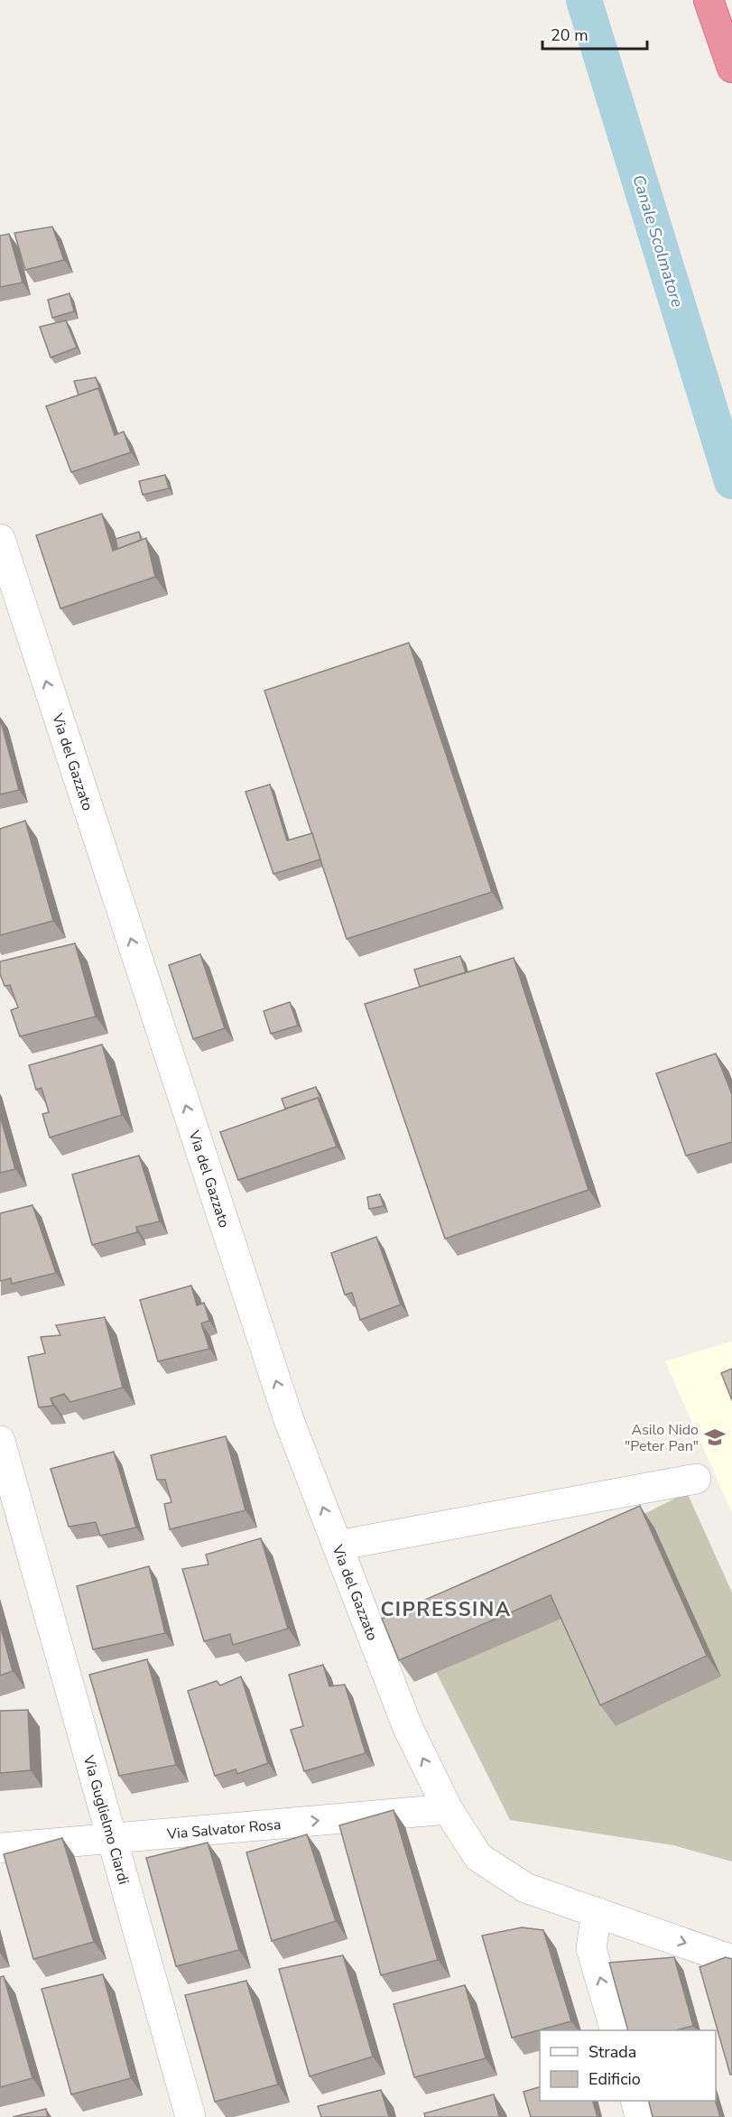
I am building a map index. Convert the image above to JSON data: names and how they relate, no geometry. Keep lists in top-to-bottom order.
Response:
{
  "streets": {
    "street": ["Via del Gazzato", "Via Guglielmo Ciardi", "Via Salvator Rosa"]
  },
  "crossings": [
    ["Via del Gazzato", "Via Salvator Rosa"],
    ["Via Guglielmo Ciardi", "Via Salvator Rosa"]
  ],
  "one_way": ["Via del Gazzato", "Via Salvator Rosa"],
  "districts": ["CIPRESSINA"],
  "water": ["Canale Scolmatore"],
  "places": {
    "school or university": ["Asilo Nido \"Peter Pan\""]
  },
  "legend": ["Strada", "Edificio"],
  "scale_bar": "20 m"
}
